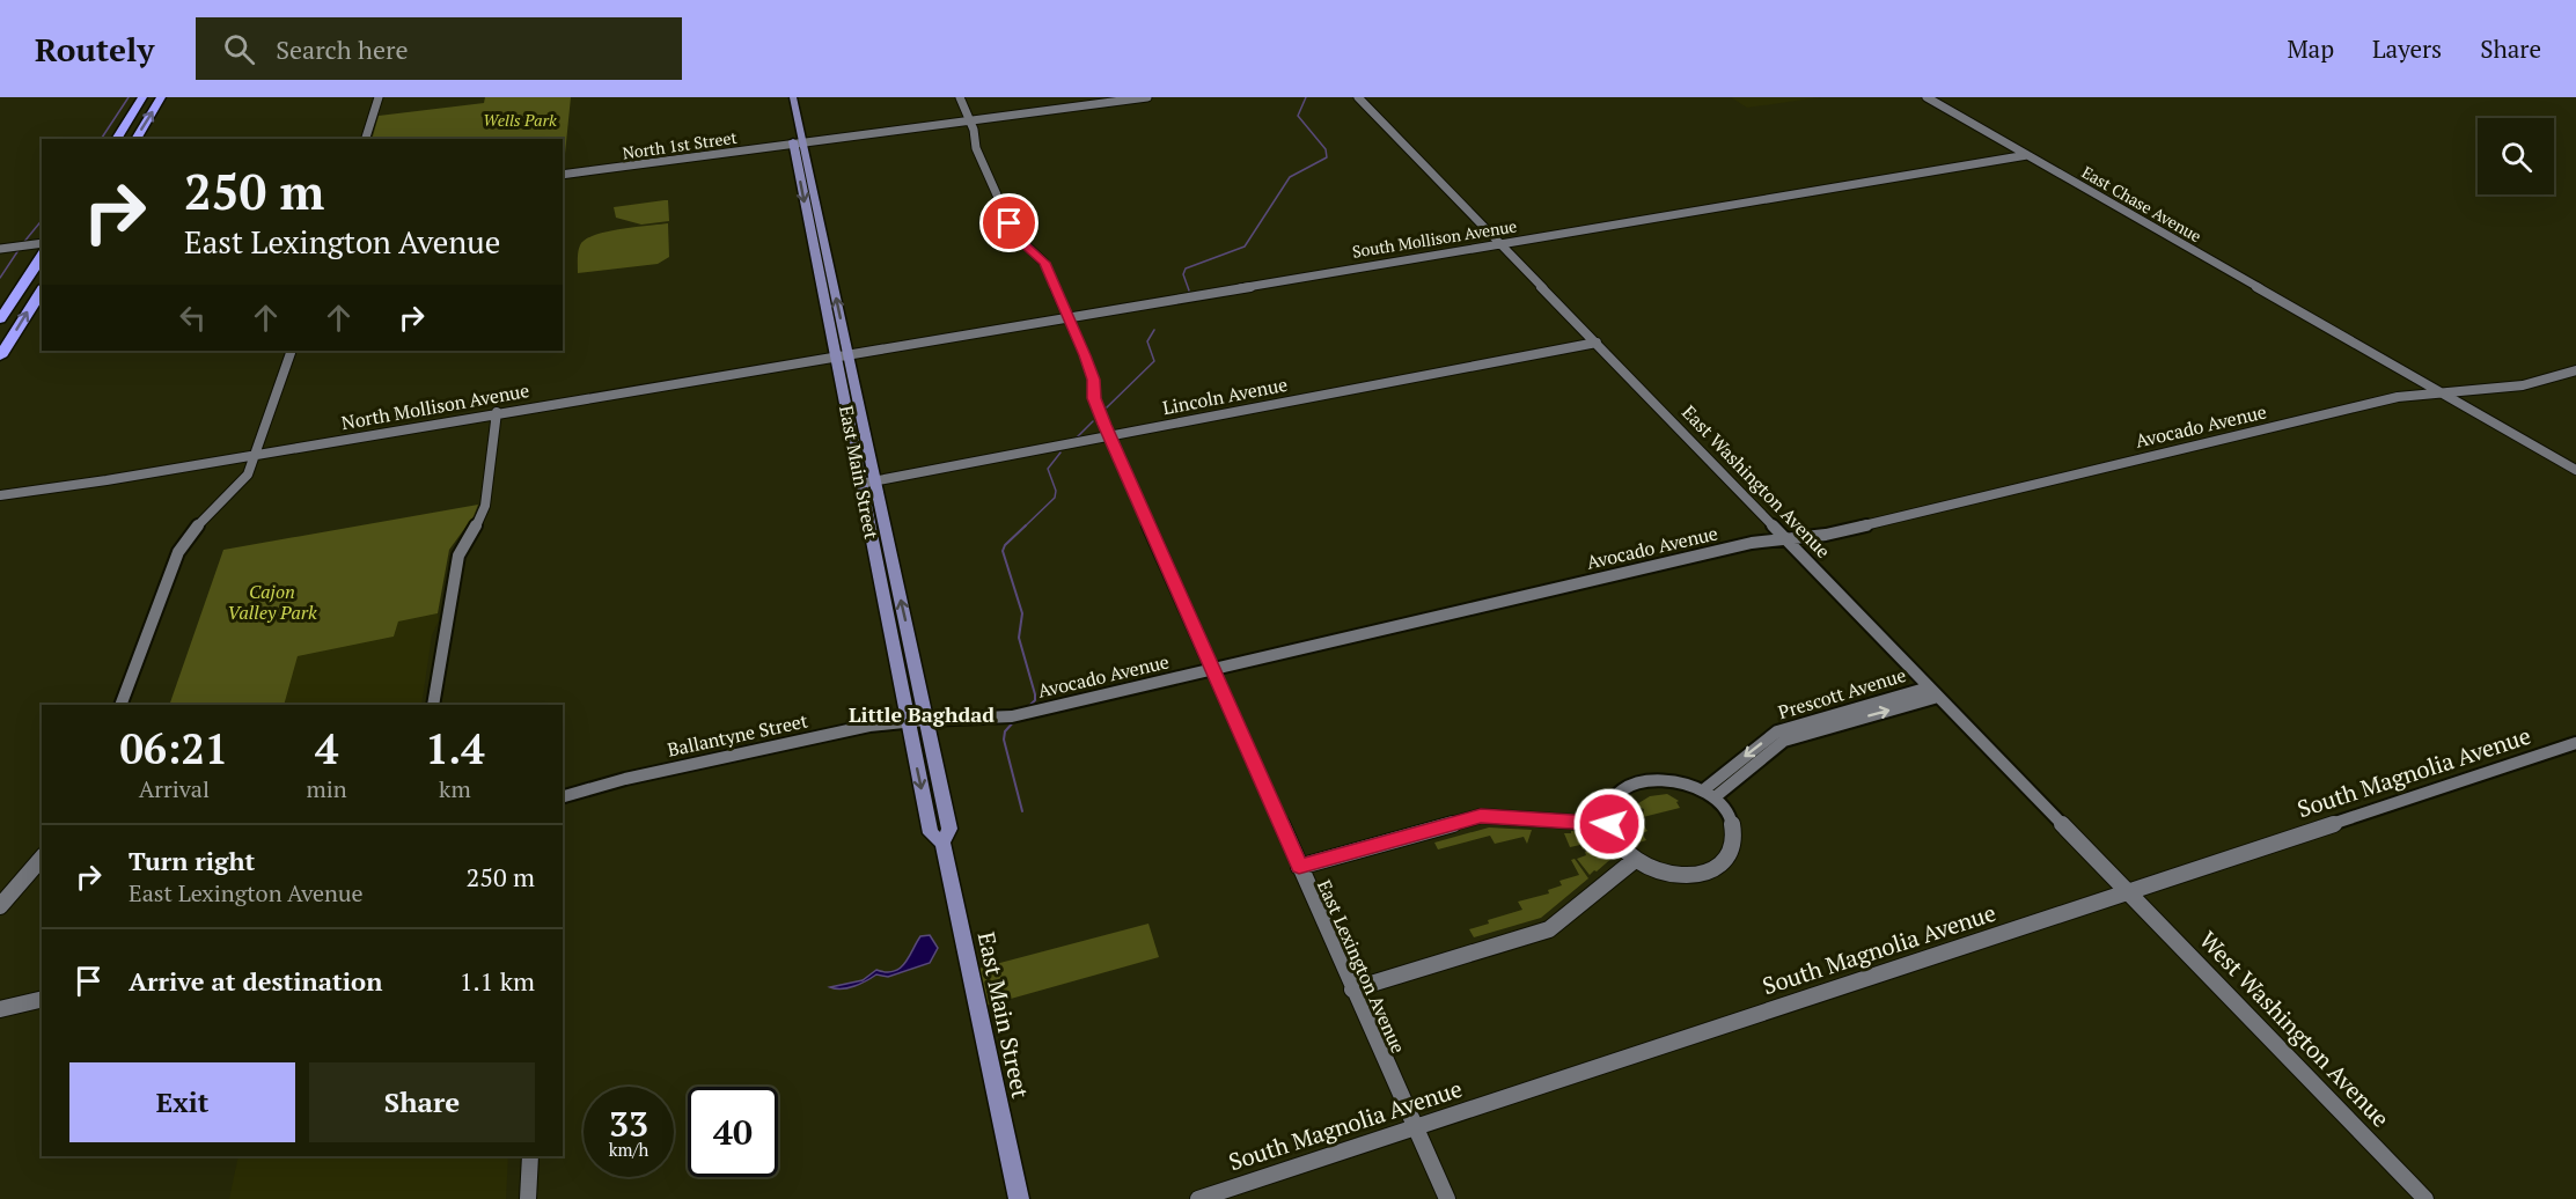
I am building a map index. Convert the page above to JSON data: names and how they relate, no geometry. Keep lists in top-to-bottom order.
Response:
{
  "streets": {
    "main road": [
      "North 1st Street",
      "East Chase Avenue",
      "South Mollison Avenue",
      "Lincoln Avenue",
      "North Mollison Avenue",
      "Avocado Avenue",
      "East Main Street",
      "East Washington Avenue",
      "Prescott Avenue",
      "Ballantyne Street",
      "South Magnolia Avenue",
      "East Lexington Avenue",
      "West Washington Avenue"
    ]
  },
  "crossings": [
    ["North 1st Street", "East Main Street"],
    ["North 1st Street", "East Lexington Avenue"],
    ["East Chase Avenue", "South Mollison Avenue"],
    ["East Chase Avenue", "Avocado Avenue"],
    ["South Mollison Avenue", "North Mollison Avenue"],
    ["South Mollison Avenue", "East Main Street"],
    ["South Mollison Avenue", "East Washington Avenue"],
    ["South Mollison Avenue", "East Lexington Avenue"],
    ["Lincoln Avenue", "East Main Street"],
    ["Lincoln Avenue", "East Washington Avenue"],
    ["Lincoln Avenue", "East Lexington Avenue"],
    ["North Mollison Avenue", "East Main Street"],
    ["Avocado Avenue", "East Main Street"],
    ["Avocado Avenue", "East Washington Avenue"],
    ["Avocado Avenue", "Ballantyne Street"],
    ["Avocado Avenue", "East Lexington Avenue"],
    ["East Main Street", "Ballantyne Street"],
    ["East Washington Avenue", "Prescott Avenue"],
    ["East Washington Avenue", "South Magnolia Avenue"],
    ["East Washington Avenue", "West Washington Avenue"],
    ["South Magnolia Avenue", "East Lexington Avenue"],
    ["South Magnolia Avenue", "West Washington Avenue"]
  ],
  "districts": ["Little Baghdad"],
  "parks": ["Wells Park", "Cajon Valley Park"],
  "page": {
    "header": "Routely",
    "search": "Search here",
    "nav": ["Map", "Layers", "Share"],
    "turn": ["250 m", "East Lexington Avenue"],
    "eta": [
      "06:21",
      "Arrival",
      "4",
      "min",
      "1.4",
      "km"
    ],
    "list": [
      {
        "name": "Turn right",
        "note": "East Lexington Avenue",
        "value": "250 m"
      },
      {
        "name": "Arrive at destination",
        "value": "1.1 km"
      }
    ],
    "buttons": ["Exit", "Share"],
    "speed": "33 km/h",
    "limit": "40"
  }
}
